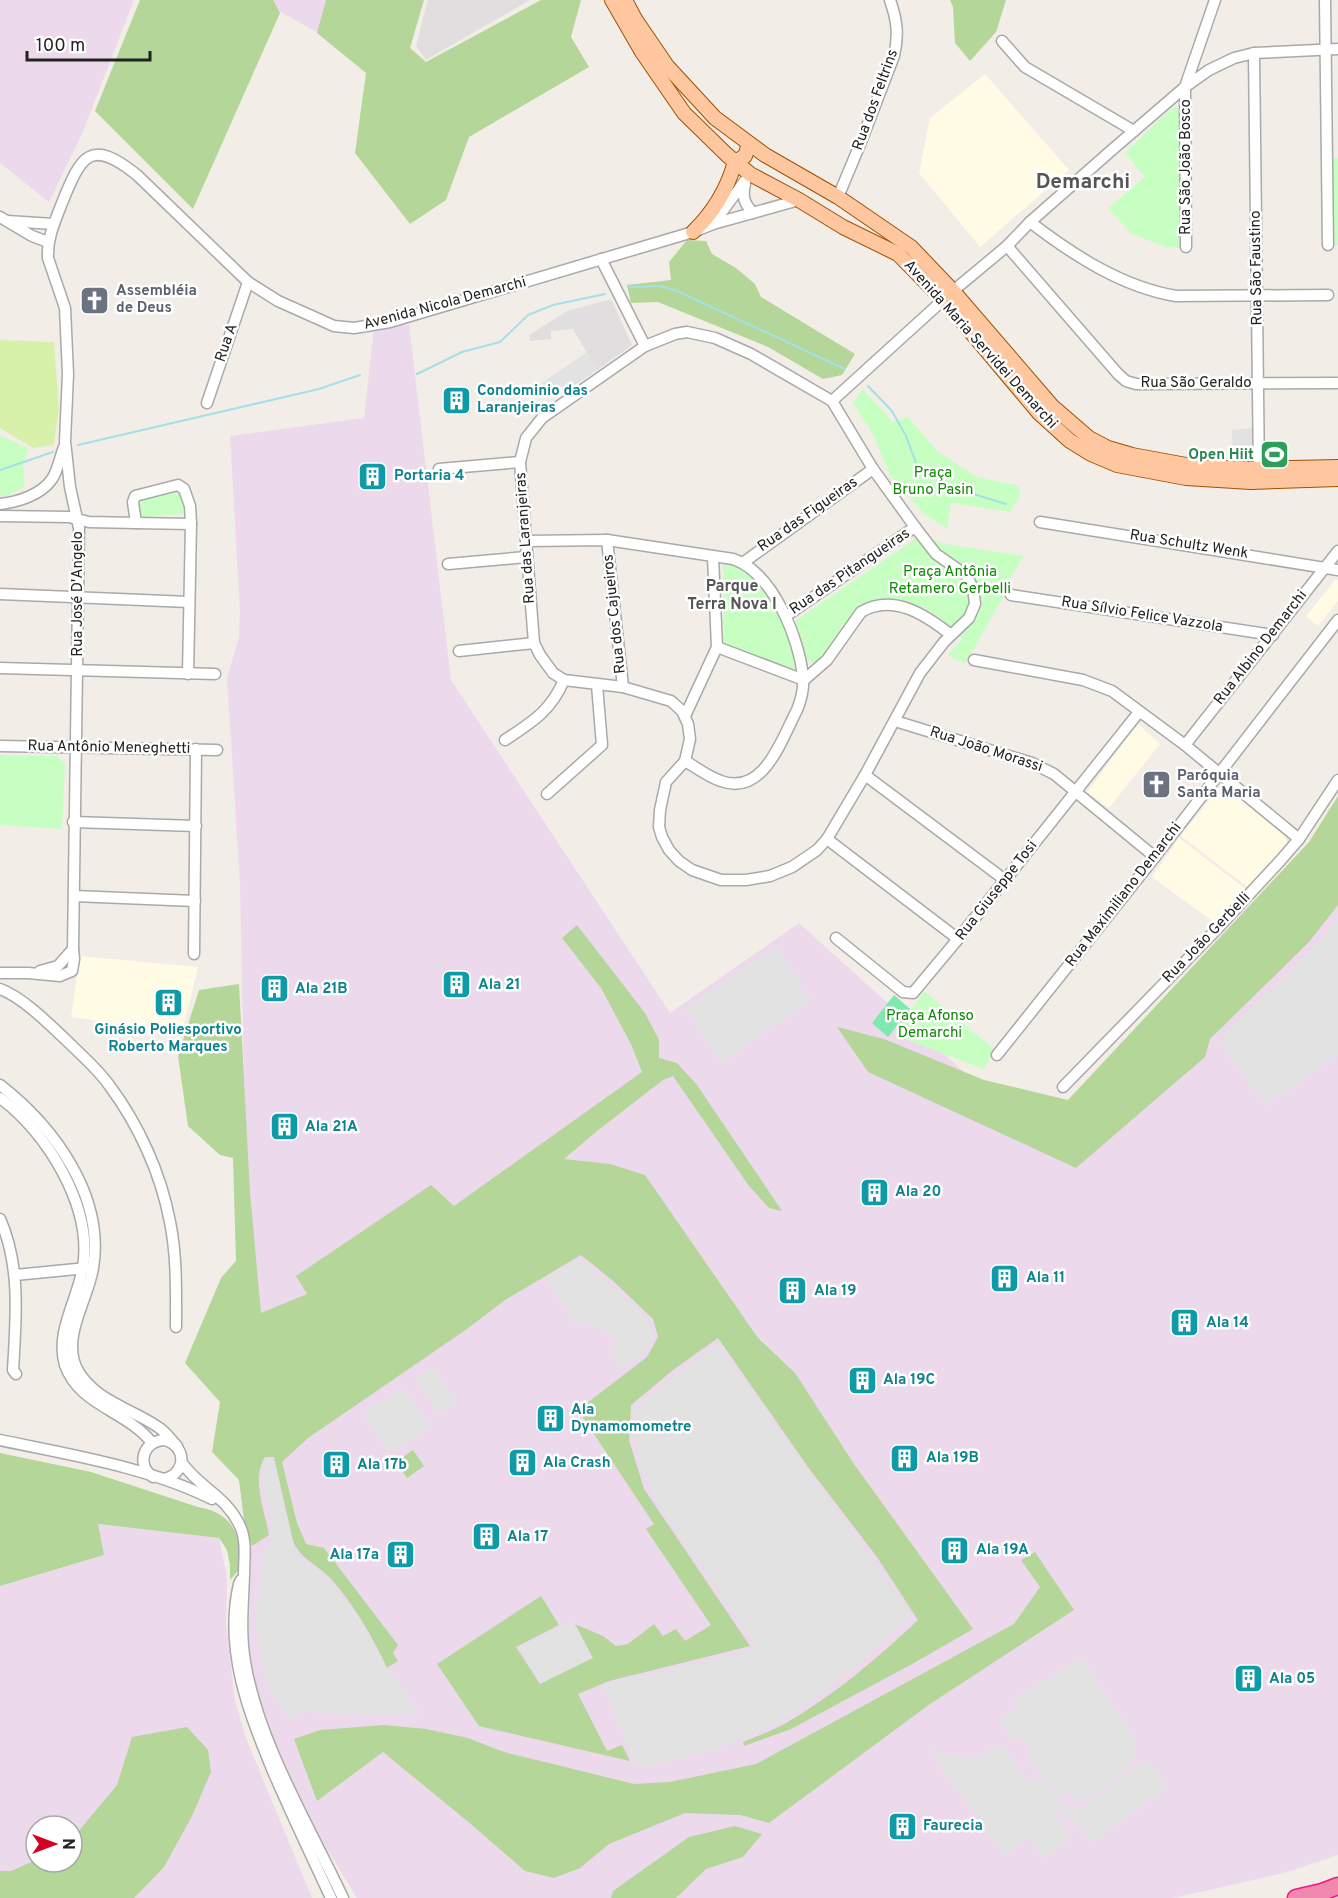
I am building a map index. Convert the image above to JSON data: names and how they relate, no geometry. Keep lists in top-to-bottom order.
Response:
{
  "streets": {
    "main road": ["Avenida Maria Servidei Demarchi"],
    "street": [
      "Rua dos Feltrins",
      "Rua São João Bosco",
      "Rua São Faustino",
      "Avenida Nicola Demarchi",
      "Rua A",
      "Rua São Geraldo",
      "Rua das Figueiras",
      "Rua das Laranjeiras",
      "Rua Schultz Wenk",
      "Rua das Pitangueiras",
      "Rua José D'Angelo",
      "Rua dos Cajueiros",
      "Rua Sílvio Felice Vazzola",
      "Rua Albino Demarchi",
      "Rua Antônio Meneghetti",
      "Rua João Morassi",
      "Rua Giuseppe Tosi",
      "Rua Maximiliano Demarchi",
      "Rua João Gerbelli"
    ]
  },
  "crossings": [
    ["Rua dos Feltrins", "Avenida Maria Servidei Demarchi"],
    ["Rua São Faustino", "Avenida Maria Servidei Demarchi"],
    ["Rua São Faustino", "Rua São Geraldo"],
    ["Avenida Nicola Demarchi", "Rua A"],
    ["Avenida Nicola Demarchi", "Avenida Maria Servidei Demarchi"],
    ["Avenida Nicola Demarchi", "Rua José D'Angelo"],
    ["Rua das Figueiras", "Rua das Laranjeiras"],
    ["Rua das Laranjeiras", "Rua das Pitangueiras"],
    ["Rua das Laranjeiras", "Rua João Morassi"],
    ["Rua Schultz Wenk", "Rua Albino Demarchi"],
    ["Rua José D'Angelo", "Rua Antônio Meneghetti"],
    ["Rua Sílvio Felice Vazzola", "Rua Albino Demarchi"],
    ["Rua João Morassi", "Rua Giuseppe Tosi"],
    ["Rua João Morassi", "Rua Maximiliano Demarchi"]
  ],
  "districts": ["Demarchi", "Parque Terra Nova I"],
  "parks": ["Praça Bruno Pasin", "Praça Antônia Retamero Gerbelli", "Praça Afonso Demarchi"],
  "places": {
    "church": ["Assembléia de Deus", "Paróquia Santa Maria"],
    "building": [
      "Condominio das Laranjeiras",
      "Portaria 4",
      "Ala 21",
      "Ala 21B",
      "Ginásio Poliesportivo Roberto Marques",
      "Ala 21A",
      "Ala 20",
      "Ala 11",
      "Ala 19",
      "Ala 14",
      "Ala 19C",
      "Ala Dynamomometre",
      "Ala 19B",
      "Ala Crash",
      "Ala 17b",
      "Ala 17",
      "Ala 19A",
      "Ala 17a",
      "Ala 05",
      "Faurecia"
    ],
    "sports": ["Open Hiit"]
  },
  "scale_bar": "100 m",
  "north": "right"
}
